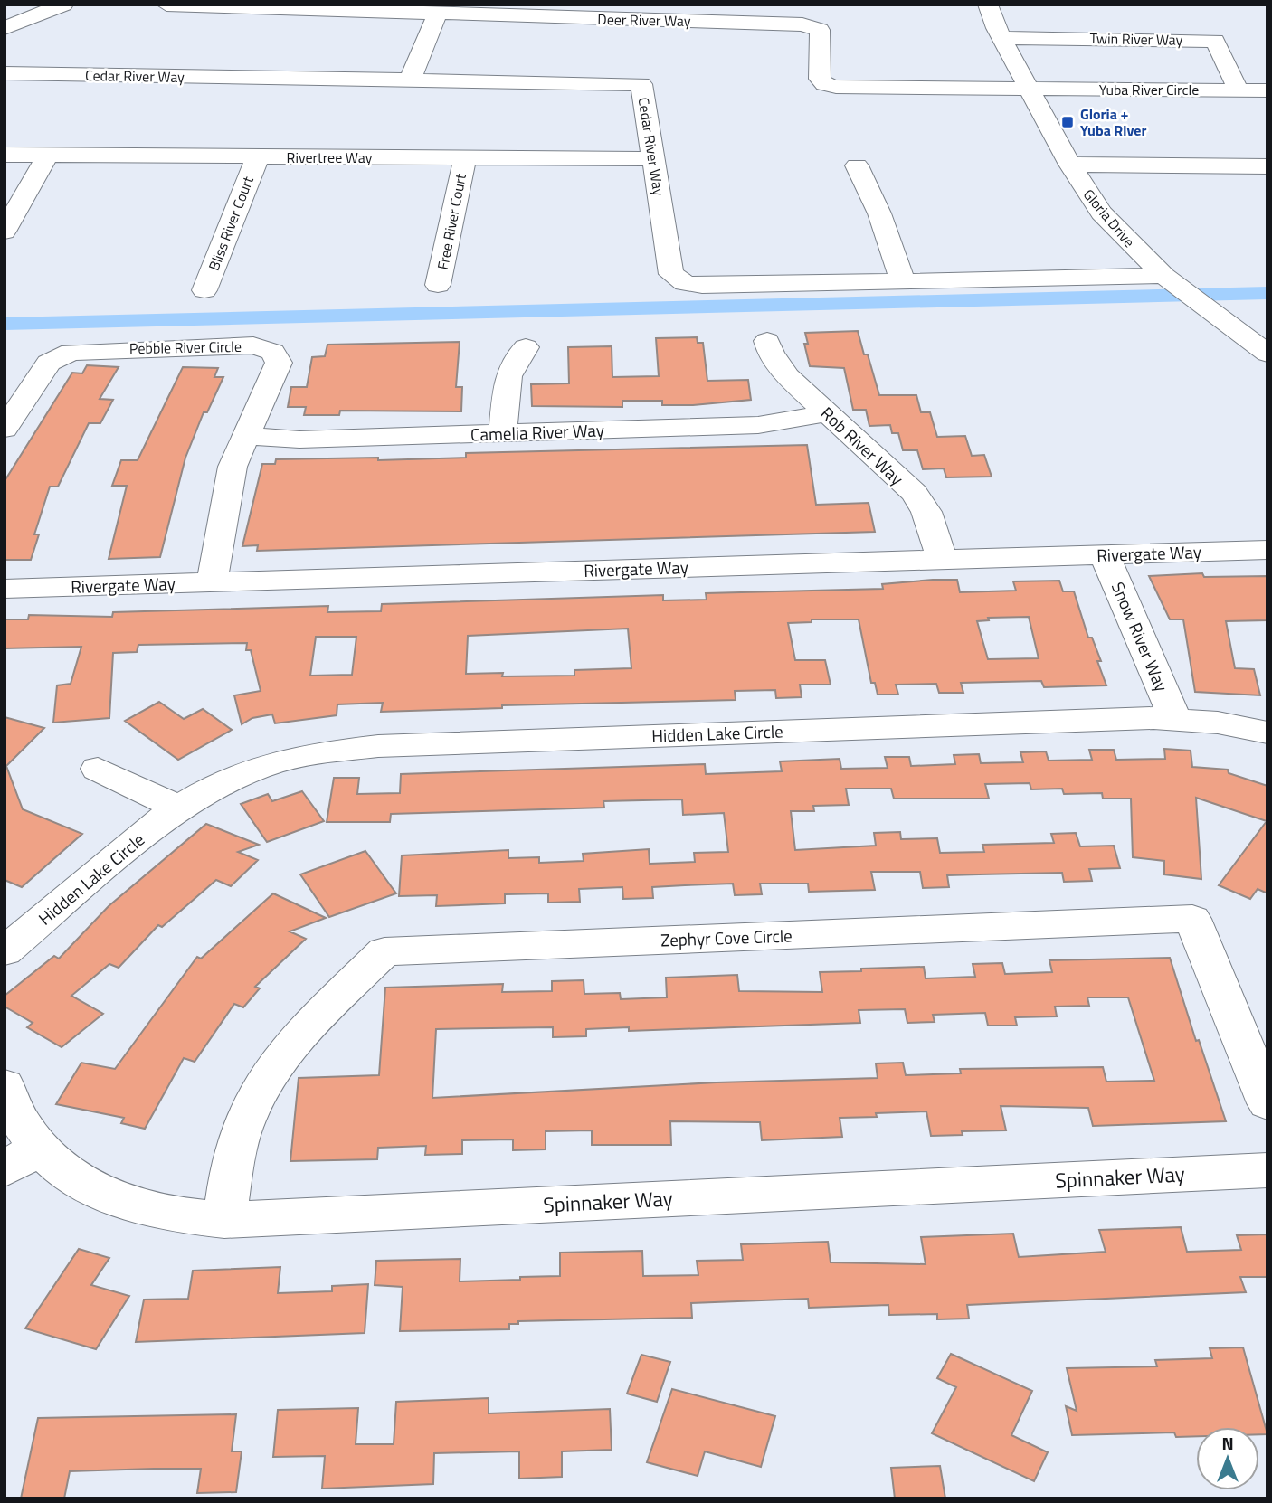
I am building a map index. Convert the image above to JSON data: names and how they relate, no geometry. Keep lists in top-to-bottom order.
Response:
{
  "streets": {
    "street": [
      "Deer River Way",
      "Twin River Way",
      "Cedar River Way",
      "Yuba River Circle",
      "Rivertree Way",
      "Gloria Drive",
      "Free River Court",
      "Bliss River Court",
      "Pebble River Circle",
      "Camelia River Way",
      "Rob River Way",
      "Rivergate Way",
      "Snow River Way",
      "Hidden Lake Circle",
      "Zephyr Cove Circle",
      "Spinnaker Way"
    ]
  },
  "crossings": [
    ["Deer River Way", "Yuba River Circle"],
    ["Deer River Way", "Gloria Drive"],
    ["Twin River Way", "Yuba River Circle"],
    ["Twin River Way", "Gloria Drive"],
    ["Cedar River Way", "Rivertree Way"],
    ["Cedar River Way", "Gloria Drive"],
    ["Yuba River Circle", "Gloria Drive"],
    ["Rivertree Way", "Free River Court"],
    ["Rivertree Way", "Bliss River Court"],
    ["Pebble River Circle", "Camelia River Way"],
    ["Pebble River Circle", "Rivergate Way"],
    ["Camelia River Way", "Rob River Way"],
    ["Rob River Way", "Rivergate Way"],
    ["Rivergate Way", "Snow River Way"],
    ["Snow River Way", "Hidden Lake Circle"],
    ["Zephyr Cove Circle", "Spinnaker Way"]
  ],
  "places": {
    "transit": ["Gloria + Yuba River"]
  },
  "north": "top"
}
